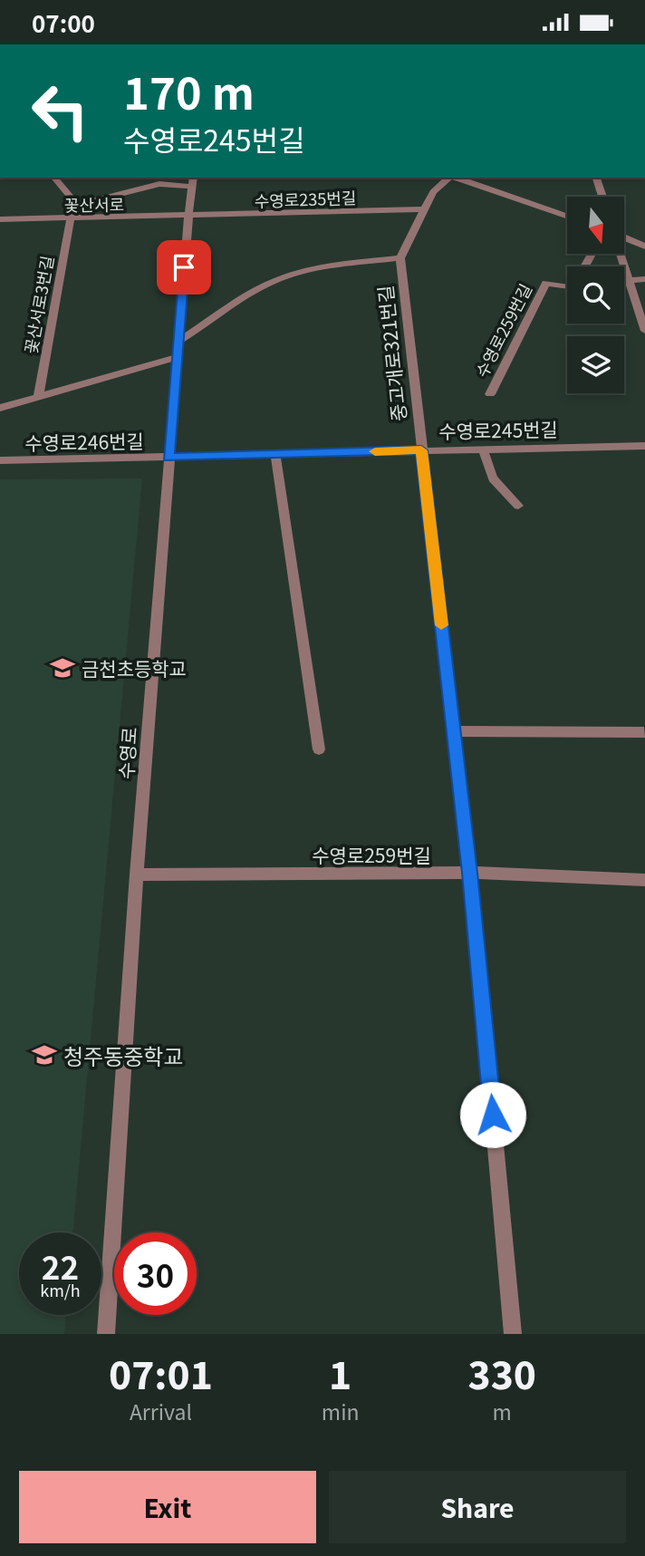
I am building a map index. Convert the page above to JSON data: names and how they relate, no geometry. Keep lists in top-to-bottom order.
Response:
{
  "streets": {
    "street": [
      "수영로235번길",
      "꽃산서로",
      "꽃산서로3번길",
      "수영로259번길",
      "중고개로321번길",
      "수영로245번길",
      "수영로246번길",
      "수영로"
    ]
  },
  "crossings": [
    ["수영로235번길", "꽃산서로"],
    ["수영로235번길", "중고개로321번길"],
    ["수영로235번길", "수영로"],
    ["꽃산서로", "꽃산서로3번길"],
    ["꽃산서로", "수영로"],
    ["수영로259번길", "중고개로321번길"],
    ["수영로259번길", "수영로"],
    ["중고개로321번길", "수영로245번길"],
    ["수영로245번길", "수영로246번길"],
    ["수영로245번길", "수영로"],
    ["수영로246번길", "수영로"]
  ],
  "places": {
    "school or university": ["금천초등학교", "청주동중학교"]
  },
  "north": "bottom",
  "page": {
    "status": "07:00",
    "turn": ["170 m", "수영로245번길"],
    "speed": "22 km/h",
    "limit": "30",
    "eta": [
      "07:01",
      "Arrival",
      "1",
      "min",
      "330",
      "m"
    ],
    "buttons": ["Exit", "Share"]
  }
}
